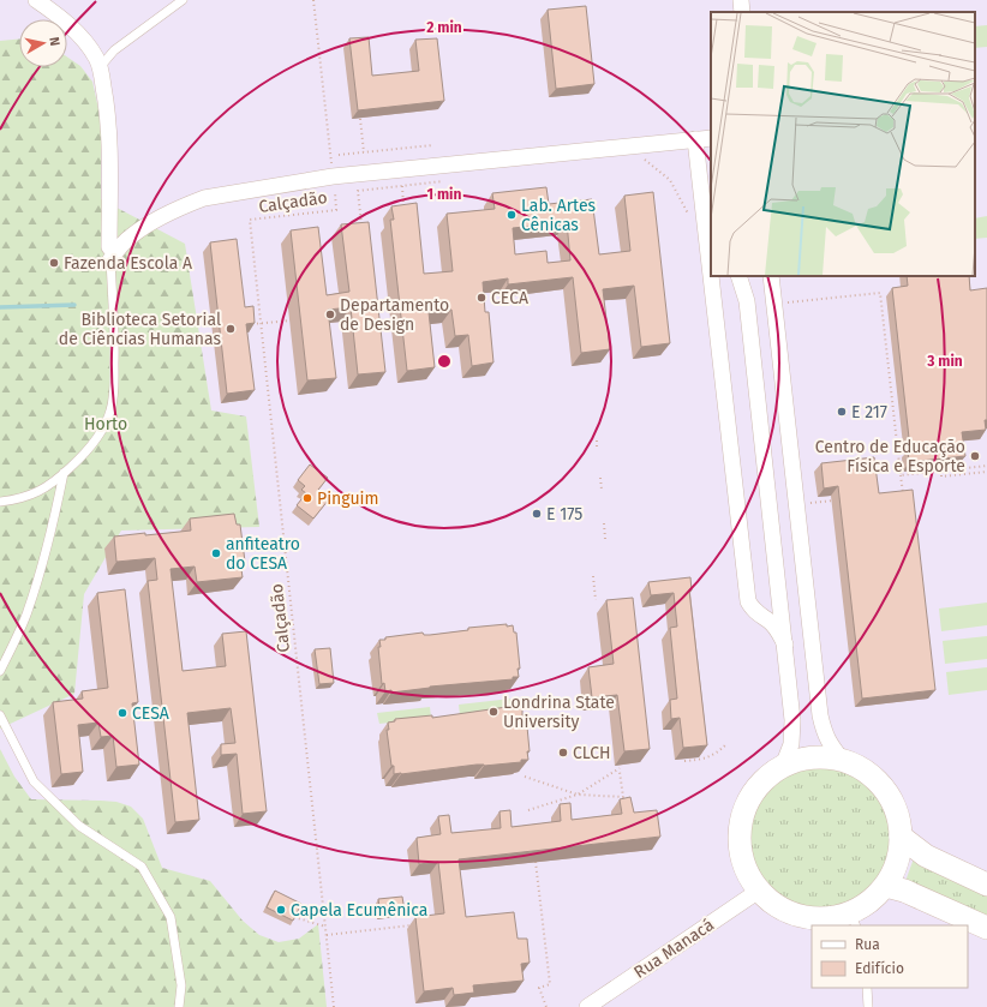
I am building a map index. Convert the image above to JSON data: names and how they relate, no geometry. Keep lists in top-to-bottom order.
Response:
{
  "streets": {
    "street": ["Rua Manacá"],
    "path": ["Calçadão"]
  },
  "parks": ["Horto"],
  "places": [
    "Lab. Artes Cênicas",
    "Fazenda Escola A",
    "CECA",
    "Departamento de Design",
    "Biblioteca Setorial de Ciências Humanas",
    "E 217",
    "Centro de Educação Física e Esporte",
    "Pinguim",
    "E 175",
    "anfiteatro do CESA",
    "Londrina State University",
    "CESA",
    "CLCH",
    "Capela Ecumênica"
  ],
  "legend": ["Rua", "Edifício"],
  "north": "right",
  "rings": ["2 min", "1 min", "3 min"]
}
